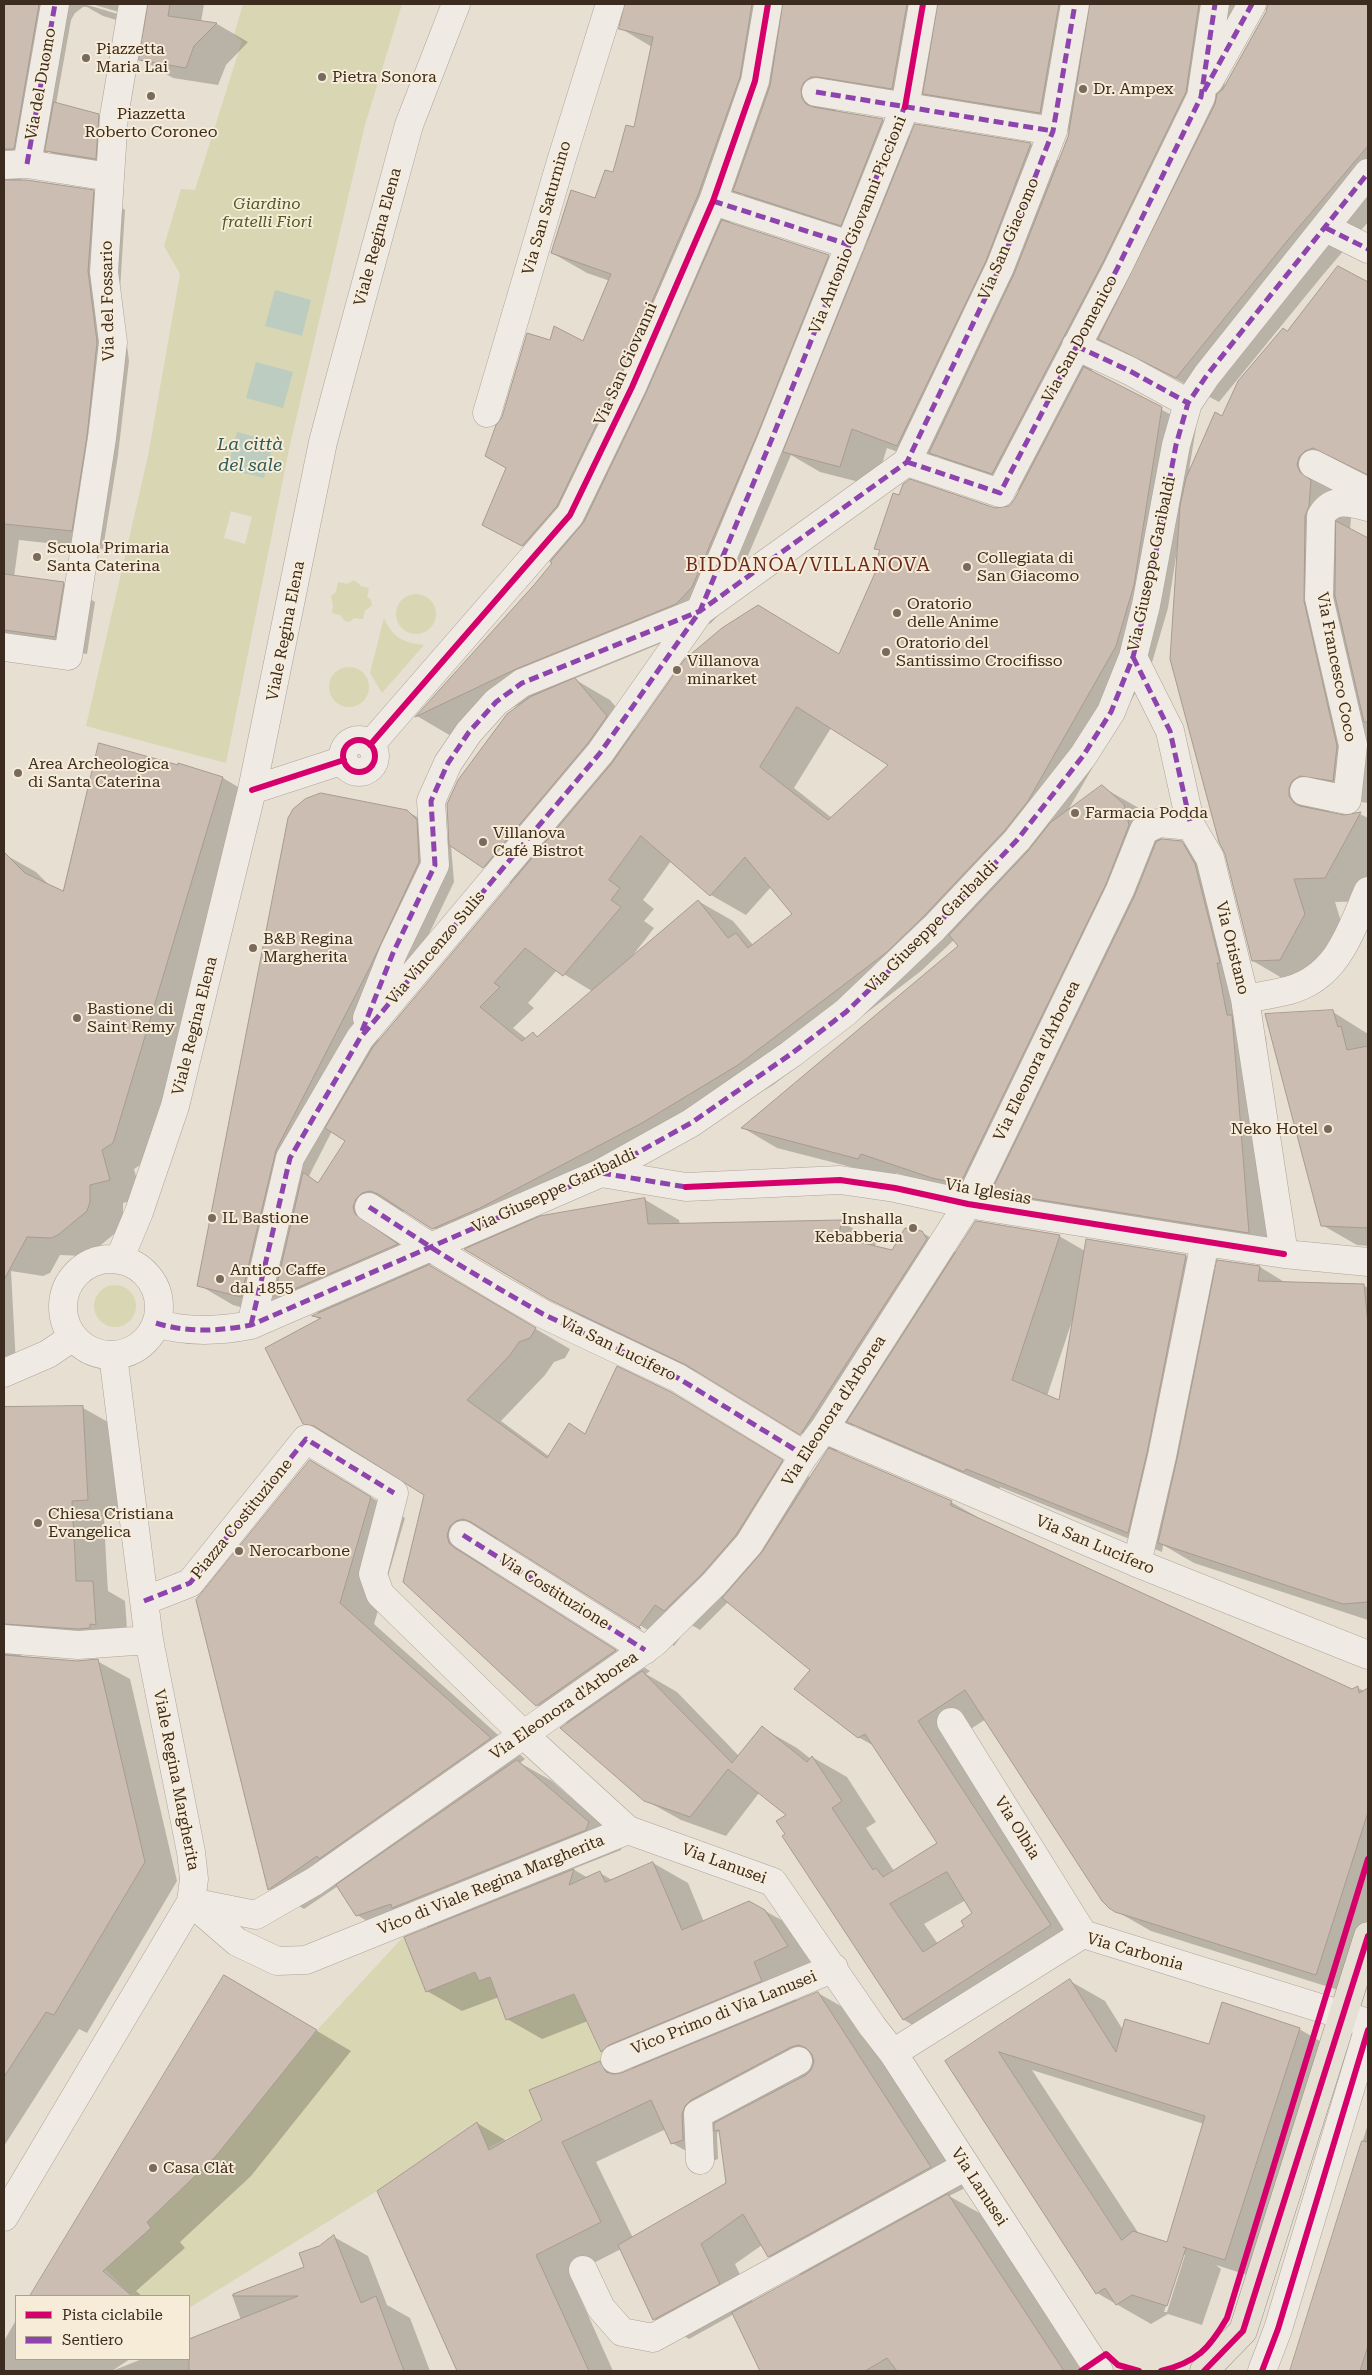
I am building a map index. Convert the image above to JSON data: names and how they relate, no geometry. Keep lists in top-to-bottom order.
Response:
{
  "streets": {
    "street": [
      "Via del Duomo",
      "Via San Saturnino",
      "Via Antonio Giovanni Piccioni",
      "Viale Regina Elena",
      "Via San Giacomo",
      "Via del Fossario",
      "Via San Domenico",
      "Via San Giovanni",
      "Via Giuseppe Garibaldi",
      "Via Francesco Coco",
      "Via Vincenzo Sulis",
      "Via Oristano",
      "Via Eleonora d'Arborea",
      "Via Iglesias",
      "Via San Lucifero",
      "Piazza Costituzione",
      "Via Costituzione",
      "Viale Regina Margherita",
      "Via Olbia",
      "Via Lanusei",
      "Vico di Viale Regina Margherita",
      "Via Carbonia",
      "Vico Primo di Via Lanusei"
    ]
  },
  "crossings": [
    ["Via Antonio Giovanni Piccioni", "Via Vincenzo Sulis"],
    ["Viale Regina Elena", "Via San Giovanni"],
    ["Viale Regina Elena", "Via Giuseppe Garibaldi"],
    ["Viale Regina Elena", "Viale Regina Margherita"],
    ["Via San Giacomo", "Via San Domenico"],
    ["Via Giuseppe Garibaldi", "Via Vincenzo Sulis"],
    ["Via Giuseppe Garibaldi", "Via Oristano"],
    ["Via Giuseppe Garibaldi", "Via Iglesias"],
    ["Via Giuseppe Garibaldi", "Via San Lucifero"],
    ["Via Giuseppe Garibaldi", "Viale Regina Margherita"],
    ["Via Oristano", "Via Eleonora d'Arborea"],
    ["Via Oristano", "Via Iglesias"],
    ["Via Eleonora d'Arborea", "Via Iglesias"],
    ["Via Eleonora d'Arborea", "Via San Lucifero"],
    ["Via Eleonora d'Arborea", "Via Costituzione"],
    ["Via Eleonora d'Arborea", "Viale Regina Margherita"],
    ["Via Eleonora d'Arborea", "Via Lanusei"],
    ["Via Eleonora d'Arborea", "Vico di Viale Regina Margherita"],
    ["Piazza Costituzione", "Viale Regina Margherita"],
    ["Piazza Costituzione", "Via Lanusei"],
    ["Viale Regina Margherita", "Vico di Viale Regina Margherita"],
    ["Via Olbia", "Via Carbonia"],
    ["Via Lanusei", "Vico di Viale Regina Margherita"],
    ["Via Lanusei", "Via Carbonia"],
    ["Via Lanusei", "Vico Primo di Via Lanusei"]
  ],
  "districts": ["BIDDANOA/VILLANOVA"],
  "water": ["La città del sale"],
  "parks": ["Giardino fratelli Fiori"],
  "places": [
    "Piazzetta Maria Lai",
    "Pietra Sonora",
    "Dr. Ampex",
    "Piazzetta Roberto Coroneo",
    "Scuola Primaria Santa Caterina",
    "Collegiata di San Giacomo",
    "Oratorio delle Anime",
    "Oratorio del Santissimo Crocifisso",
    "Villanova minarket",
    "Area Archeologica di Santa Caterina",
    "Farmacia Podda",
    "Villanova Café Bistrot",
    "B&B Regina Margherita",
    "Bastione di Saint Remy",
    "Neko Hotel",
    "IL Bastione",
    "Inshalla Kebabberia",
    "Antico Caffe dal 1855",
    "Chiesa Cristiana Evangelica",
    "Nerocarbone",
    "Casa Clàt"
  ],
  "legend": ["Pista ciclabile", "Sentiero"]
}
